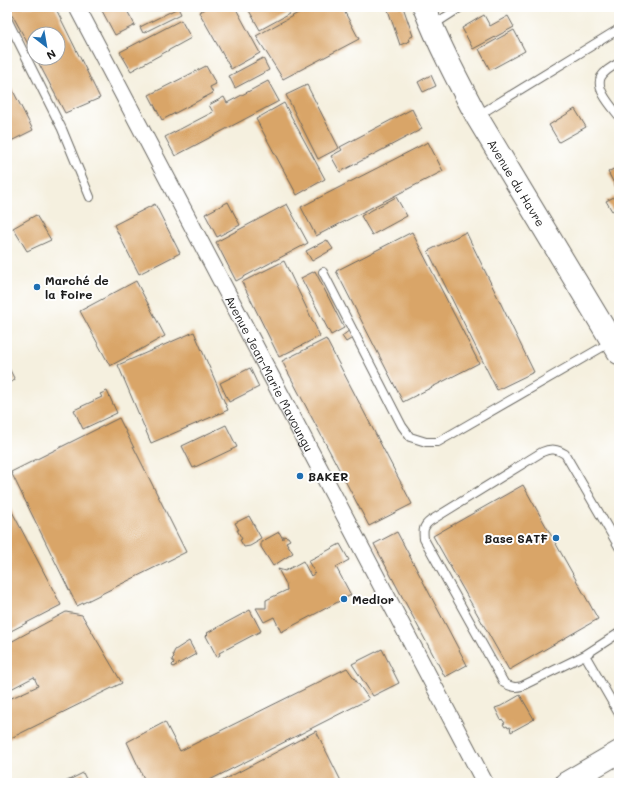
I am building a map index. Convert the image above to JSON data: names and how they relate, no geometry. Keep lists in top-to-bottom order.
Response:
{
  "streets": {
    "street": ["Avenue du Havre", "Avenue Jean-Marie Mavoungu"]
  },
  "places": [
    "Marché de la Foire",
    "BAKER",
    "Base SATF",
    "Medior"
  ],
  "north": "bottom right"
}
